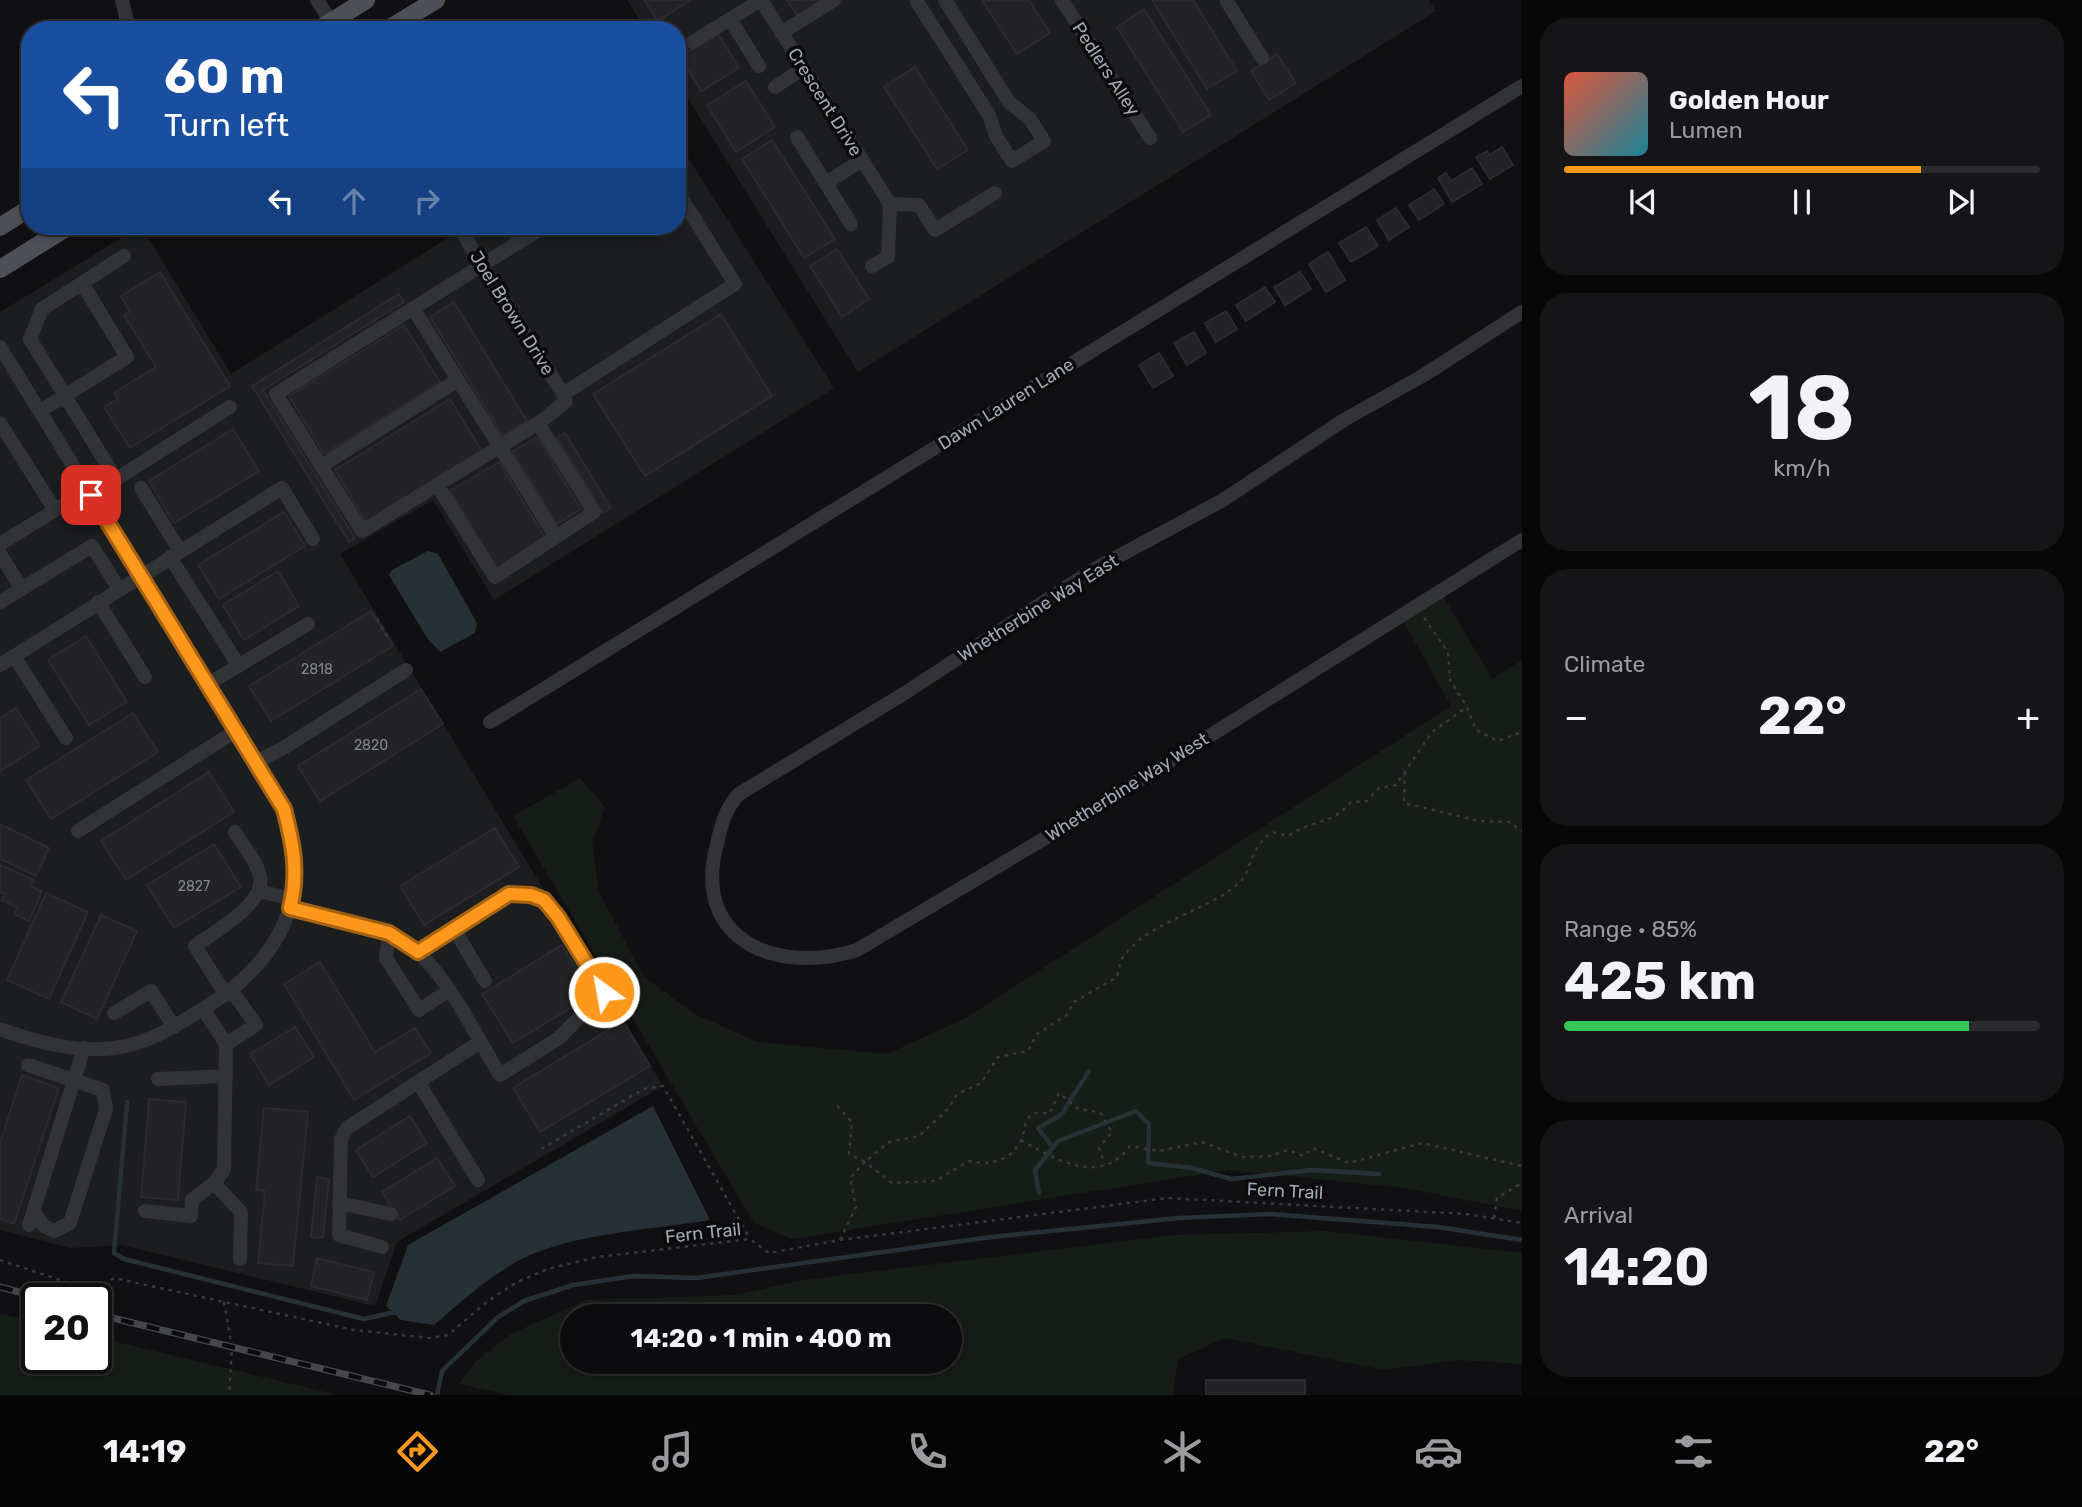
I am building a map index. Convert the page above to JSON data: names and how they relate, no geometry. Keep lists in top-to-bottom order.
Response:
{
  "streets": {
    "street": [
      "Pedlers Alley",
      "Crescent Drive",
      "Joel Brown Drive",
      "Dawn Lauren Lane",
      "Whetherbine Way East",
      "Whetherbine Way West"
    ],
    "path": ["Fern Trail"]
  },
  "crossings": [
    ["Whetherbine Way East", "Whetherbine Way West"]
  ],
  "house_numbers": ["2818", "2820", "2827"],
  "page": {
    "turn": ["60 m", "Turn left"],
    "song": ["Golden Hour", "Lumen"],
    "tile": [
      ["18", "km/h"],
      "Climate",
      ["Range · 85%", "425 km"],
      ["Arrival", "14:20"]
    ],
    "heat": ["−", "22°", "+"],
    "limit": "20",
    "trip": "14:20 · 1 min · 400 m",
    "tabs": ["14:19", "22°"]
  }
}
